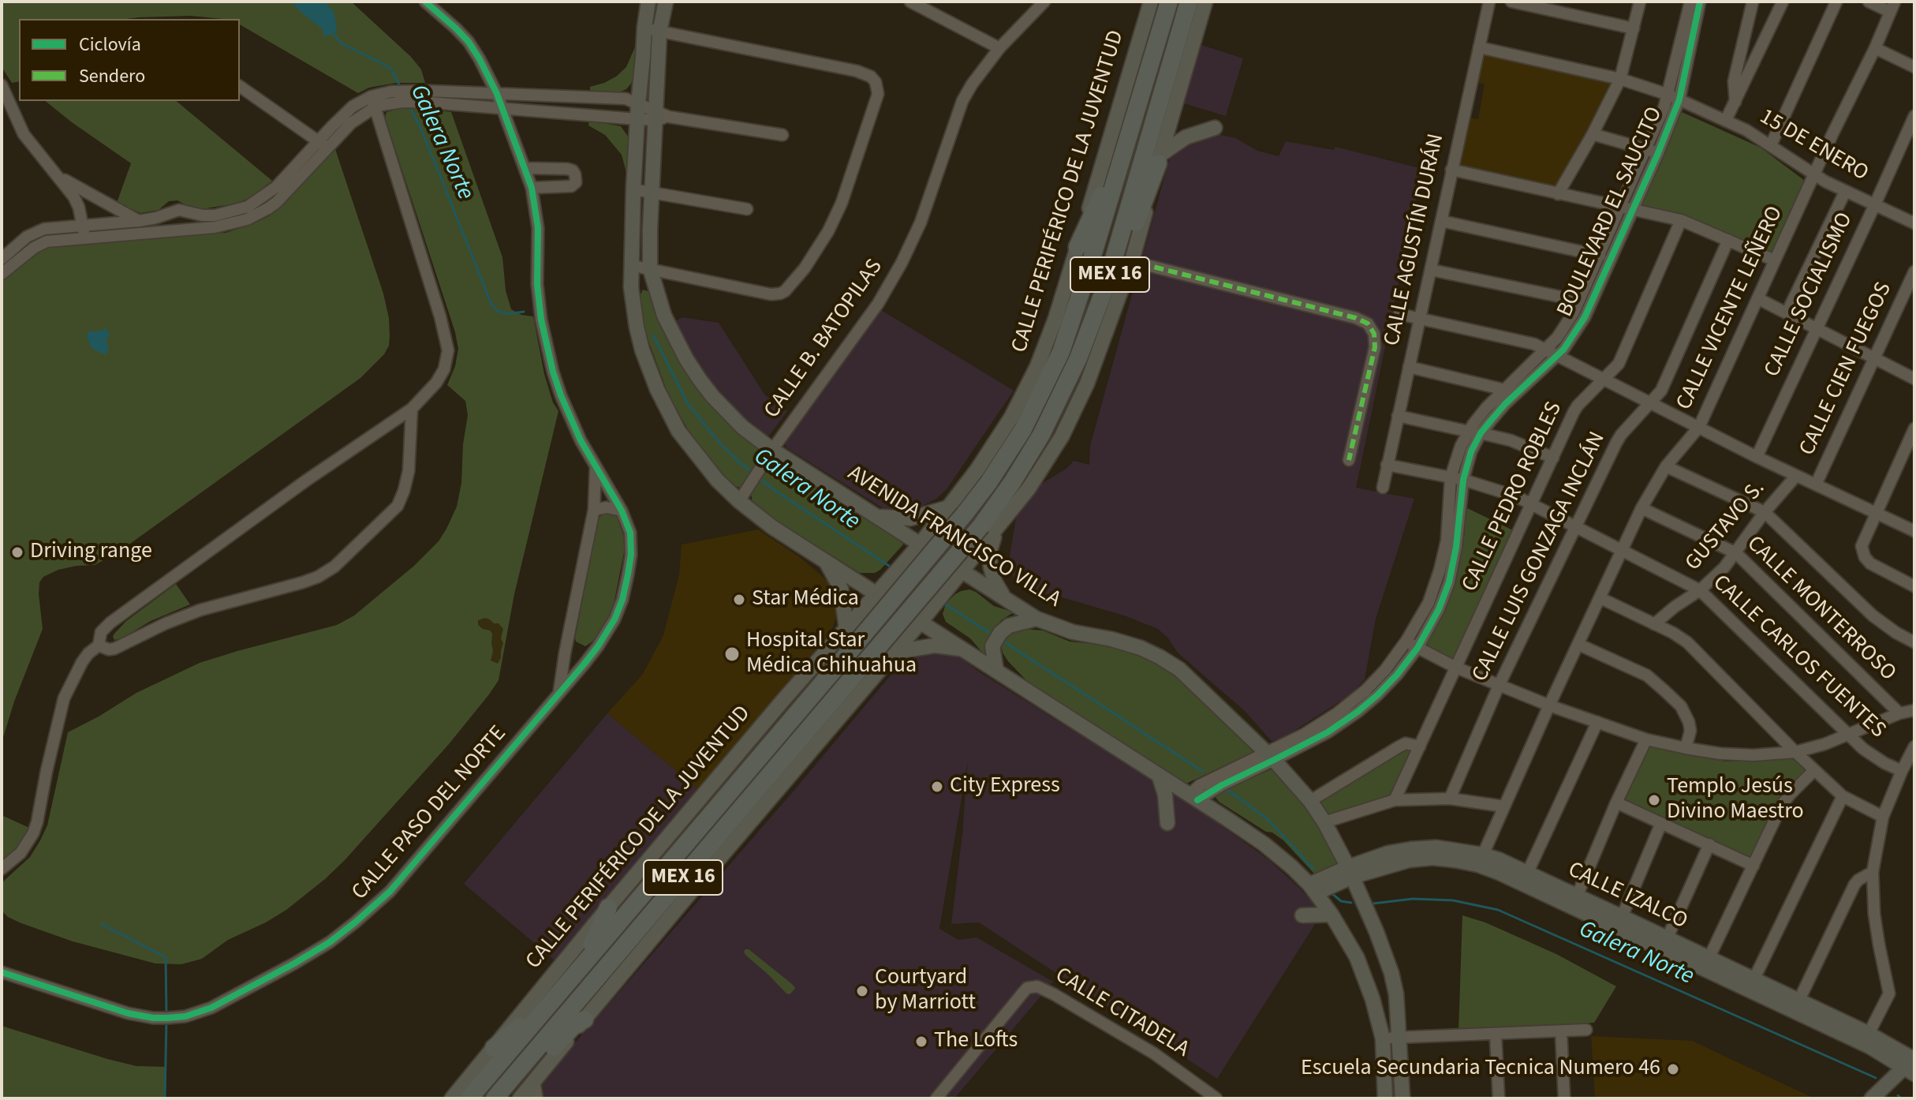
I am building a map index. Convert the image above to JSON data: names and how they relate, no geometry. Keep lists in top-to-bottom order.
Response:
{
  "streets": {
    "highway": ["MEX 16"],
    "main road": ["CALLE PERIFÉRICO DE LA JUVENTUD", "AVENIDA FRANCISCO VILLA", "CALLE IZALCO"],
    "street": [
      "15 DE ENERO",
      "BOULEVARD EL SAUCITO",
      "CALLE AGUSTÍN DURÁN",
      "CALLE SOCIALISMO",
      "CALLE VICENTE LEÑERO",
      "CALLE B. BATOPILAS",
      "CALLE CIEN FUEGOS",
      "CALLE PEDRO ROBLES",
      "GUSTAVO S.",
      "CALLE LUIS GONZAGA INCLÁN",
      "CALLE MONTERROSO",
      "CALLE CARLOS FUENTES",
      "CALLE PASO DEL NORTE",
      "CALLE CITADELA"
    ]
  },
  "crossings": [
    ["15 DE ENERO", "BOULEVARD EL SAUCITO"],
    ["15 DE ENERO", "CALLE AGUSTÍN DURÁN"],
    ["15 DE ENERO", "CALLE SOCIALISMO"],
    ["15 DE ENERO", "CALLE VICENTE LEÑERO"],
    ["CALLE PERIFÉRICO DE LA JUVENTUD", "MEX 16"],
    ["CALLE PERIFÉRICO DE LA JUVENTUD", "AVENIDA FRANCISCO VILLA"],
    ["BOULEVARD EL SAUCITO", "AVENIDA FRANCISCO VILLA"],
    ["BOULEVARD EL SAUCITO", "CALLE CARLOS FUENTES"],
    ["CALLE AGUSTÍN DURÁN", "CALLE CARLOS FUENTES"],
    ["CALLE VICENTE LEÑERO", "CALLE MONTERROSO"],
    ["CALLE VICENTE LEÑERO", "CALLE CARLOS FUENTES"],
    ["CALLE VICENTE LEÑERO", "CALLE IZALCO"],
    ["CALLE B. BATOPILAS", "AVENIDA FRANCISCO VILLA"],
    ["CALLE PEDRO ROBLES", "CALLE CARLOS FUENTES"],
    ["GUSTAVO S.", "CALLE MONTERROSO"],
    ["GUSTAVO S.", "CALLE CARLOS FUENTES"],
    ["AVENIDA FRANCISCO VILLA", "CALLE IZALCO"],
    ["CALLE LUIS GONZAGA INCLÁN", "CALLE CARLOS FUENTES"]
  ],
  "water": ["Galera Norte"],
  "places": [
    "Driving range",
    "Star Médica",
    "Hospital Star Médica Chihuahua",
    "City Express",
    "Templo Jesús Divino Maestro",
    "Courtyard by Marriott",
    "The Lofts",
    "Escuela Secundaria Tecnica Numero 46"
  ],
  "legend": ["Ciclovía", "Sendero"]
}
